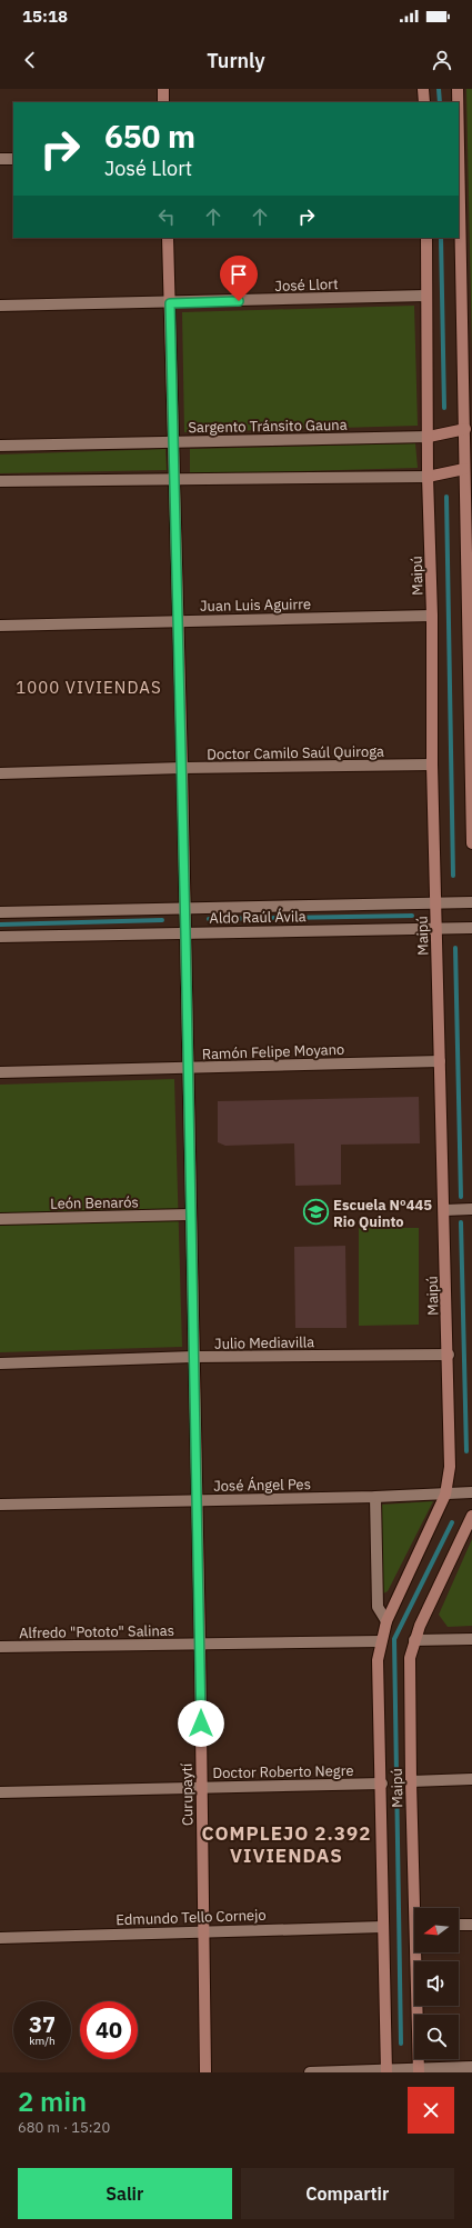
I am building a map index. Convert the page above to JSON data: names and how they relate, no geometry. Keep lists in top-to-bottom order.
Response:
{
  "streets": {
    "street": [
      "José Llort",
      "Sargento Tránsito Gauna",
      "Maipú",
      "Juan Luis Aguirre",
      "Doctor Camilo Saúl Quiroga",
      "Aldo Raúl Ávila",
      "Ramón Felipe Moyano",
      "León Benarós",
      "Julio Mediavilla",
      "José Ángel Pes",
      "Alfredo \"Pototo\" Salinas",
      "Doctor Roberto Negre",
      "Curupaytí",
      "Edmundo Tello Cornejo"
    ]
  },
  "crossings": [
    ["José Llort", "Maipú"],
    ["José Llort", "Curupaytí"],
    ["Sargento Tránsito Gauna", "Maipú"],
    ["Sargento Tránsito Gauna", "Curupaytí"],
    ["Maipú", "Juan Luis Aguirre"],
    ["Maipú", "Doctor Camilo Saúl Quiroga"],
    ["Maipú", "Aldo Raúl Ávila"],
    ["Maipú", "Ramón Felipe Moyano"],
    ["Maipú", "Julio Mediavilla"],
    ["Maipú", "José Ángel Pes"],
    ["Maipú", "Alfredo \"Pototo\" Salinas"],
    ["Maipú", "Doctor Roberto Negre"],
    ["Maipú", "Edmundo Tello Cornejo"],
    ["Juan Luis Aguirre", "Curupaytí"],
    ["Doctor Camilo Saúl Quiroga", "Curupaytí"],
    ["Aldo Raúl Ávila", "Curupaytí"],
    ["Ramón Felipe Moyano", "Curupaytí"],
    ["León Benarós", "Curupaytí"],
    ["Julio Mediavilla", "Curupaytí"],
    ["José Ángel Pes", "Curupaytí"],
    ["Alfredo \"Pototo\" Salinas", "Curupaytí"],
    ["Doctor Roberto Negre", "Curupaytí"],
    ["Curupaytí", "Edmundo Tello Cornejo"]
  ],
  "districts": ["1000 VIVIENDAS", "COMPLEJO 2.392 VIVIENDAS"],
  "places": {
    "school or university": ["Escuela Nº445 Rio Quinto"]
  },
  "north": "left",
  "page": {
    "status": "15:18",
    "header": "Turnly",
    "turn": ["650 m", "José Llort"],
    "speed": "37 km/h",
    "limit": "40",
    "heading": ["2 min", "680 m · 15:20"],
    "buttons": ["Salir", "Compartir"]
  }
}
